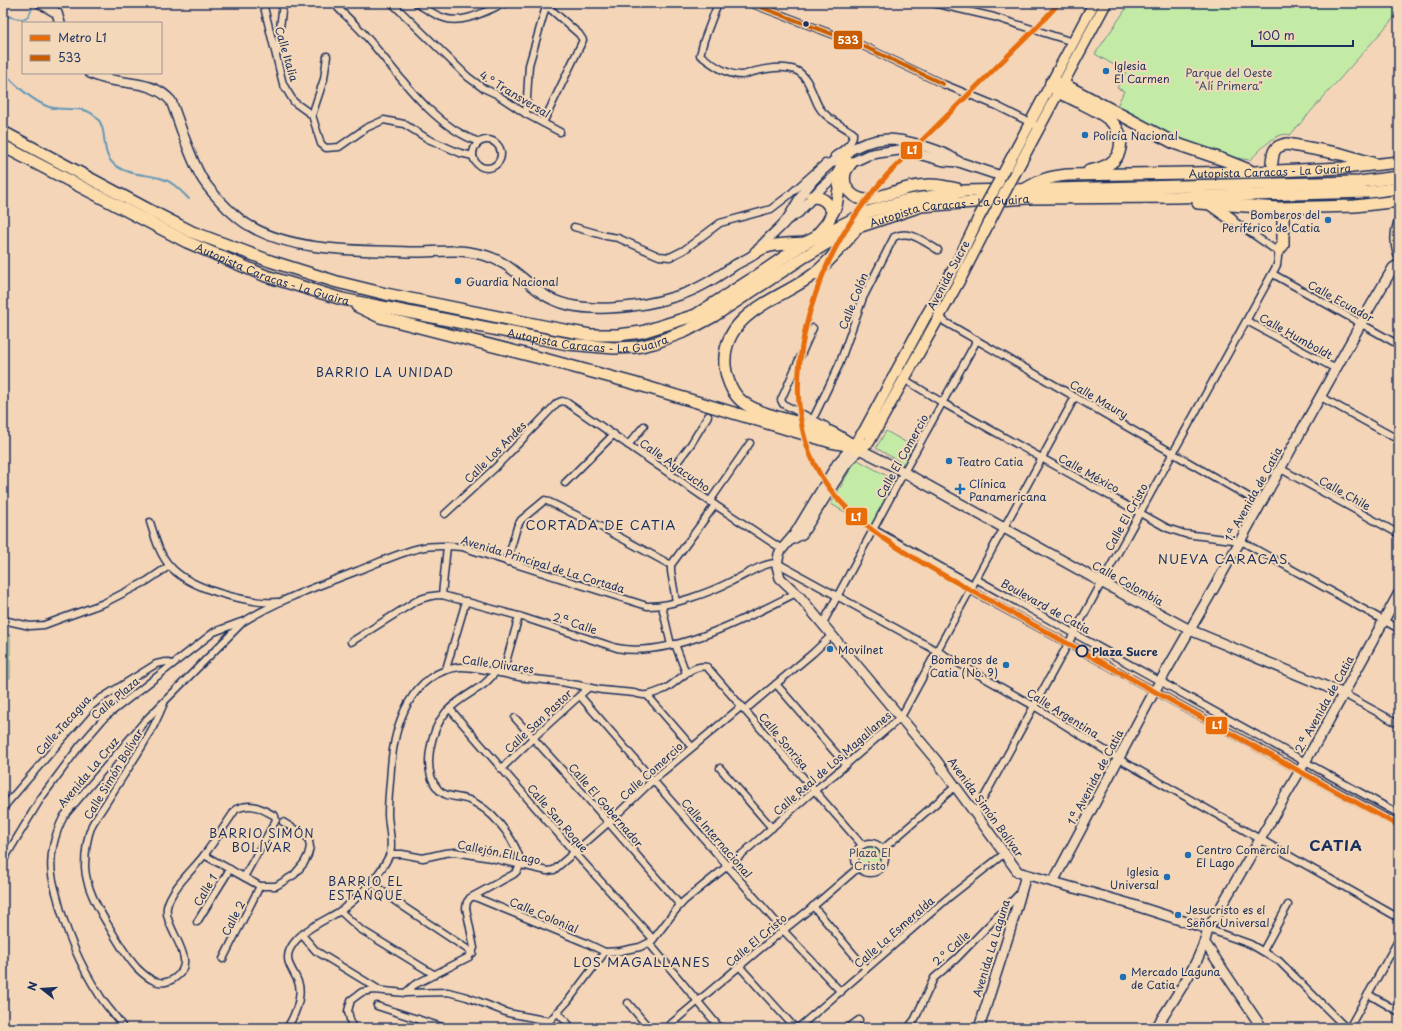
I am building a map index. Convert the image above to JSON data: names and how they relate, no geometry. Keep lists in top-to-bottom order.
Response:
{
  "streets": {
    "highway": ["Autopista Caracas - La Guaira"],
    "main road": [
      "Avenida Sucre",
      "1.ª Avenida de Catia",
      "Calle Colombia",
      "2.ª Avenida de Catia",
      "Avenida Simón Bolívar",
      "Avenida La Laguna"
    ],
    "street": [
      "Calle Italia",
      "4.° Transversal",
      "Calle Colón",
      "Calle Ecuador",
      "Calle Humboldt",
      "Calle Maury",
      "Calle Los Andes",
      "Calle El Comercio",
      "Calle Ayacucho",
      "Calle México",
      "Calle Chile",
      "Calle El Cristo",
      "Avenida Principal de La Cortada",
      "Boulevard de Catia",
      "2.ª Calle",
      "Calle Olivares",
      "Calle Plaza",
      "Calle Argentina",
      "Calle San Pastor",
      "Calle Tacagua",
      "Calle Sonrisa",
      "Calle Real de Los Magallanes",
      "Calle Comercio",
      "Avenida La Cruz",
      "Calle Simón Bolívar",
      "Calle El Gobernador",
      "Calle San Roque",
      "Calle Internacional",
      "Callejón El Lago",
      "Calle 1",
      "Calle Colonial",
      "Calle 2",
      "Calle La Esmeralda",
      "2.° Calle"
    ]
  },
  "crossings": [
    ["Avenida Sucre", "Calle Maury"],
    ["Avenida Sucre", "Calle Ayacucho"],
    ["Avenida Sucre", "Calle México"],
    ["Avenida Sucre", "Avenida Principal de La Cortada"],
    ["Avenida Sucre", "Calle Colombia"],
    ["Avenida Sucre", "Calle Argentina"],
    ["Avenida Sucre", "Avenida Simón Bolívar"],
    ["Calle Ecuador", "1.ª Avenida de Catia"],
    ["Calle Ecuador", "Calle El Cristo"],
    ["Calle Humboldt", "1.ª Avenida de Catia"],
    ["Calle Humboldt", "Calle El Cristo"],
    ["Calle Maury", "Calle El Comercio"],
    ["Calle Maury", "1.ª Avenida de Catia"],
    ["Calle Maury", "Calle El Cristo"],
    ["Calle Maury", "Calle Real de Los Magallanes"],
    ["Calle Los Andes", "Calle Ayacucho"],
    ["Calle El Comercio", "Calle México"],
    ["Calle El Comercio", "Calle Colombia"],
    ["Calle El Comercio", "Boulevard de Catia"],
    ["Calle El Comercio", "Calle Argentina"],
    ["Calle El Comercio", "Avenida Simón Bolívar"],
    ["Calle México", "1.ª Avenida de Catia"],
    ["Calle México", "Calle El Cristo"],
    ["Calle México", "2.ª Avenida de Catia"],
    ["Calle México", "Calle Real de Los Magallanes"],
    ["Calle Chile", "1.ª Avenida de Catia"],
    ["1.ª Avenida de Catia", "Calle Colombia"],
    ["1.ª Avenida de Catia", "Boulevard de Catia"],
    ["1.ª Avenida de Catia", "Calle Argentina"],
    ["1.ª Avenida de Catia", "Avenida Simón Bolívar"],
    ["Calle El Cristo", "Calle Colombia"],
    ["Calle El Cristo", "Boulevard de Catia"],
    ["Calle El Cristo", "Calle Argentina"],
    ["Calle El Cristo", "Calle Sonrisa"],
    ["Calle El Cristo", "Avenida Simón Bolívar"],
    ["Calle El Cristo", "Calle San Roque"],
    ["Calle El Cristo", "Calle Internacional"],
    ["Avenida Principal de La Cortada", "Calle Argentina"],
    ["Avenida Principal de La Cortada", "Avenida La Cruz"],
    ["Avenida Principal de La Cortada", "Avenida Simón Bolívar"],
    ["Calle Colombia", "2.ª Avenida de Catia"],
    ["Calle Colombia", "Calle Real de Los Magallanes"],
    ["Boulevard de Catia", "2.ª Avenida de Catia"],
    ["Boulevard de Catia", "Calle Real de Los Magallanes"],
    ["2.ª Calle", "Avenida Simón Bolívar"],
    ["Calle Olivares", "Calle San Pastor"],
    ["Calle Olivares", "Calle Sonrisa"],
    ["Calle Olivares", "Callejón El Lago"],
    ["Calle Plaza", "Calle Tacagua"],
    ["Calle Plaza", "Avenida La Cruz"],
    ["2.ª Avenida de Catia", "Calle Argentina"],
    ["2.ª Avenida de Catia", "Avenida Simón Bolívar"],
    ["Calle Argentina", "Calle Real de Los Magallanes"],
    ["Calle Argentina", "Avenida Simón Bolívar"],
    ["Calle San Pastor", "Calle El Gobernador"],
    ["Calle San Pastor", "Calle San Roque"],
    ["Calle San Pastor", "Calle Internacional"],
    ["Calle Sonrisa", "Calle Real de Los Magallanes"],
    ["Calle Sonrisa", "Calle Comercio"],
    ["Calle Real de Los Magallanes", "Calle El Gobernador"],
    ["Calle Real de Los Magallanes", "Avenida Simón Bolívar"],
    ["Calle Real de Los Magallanes", "Calle San Roque"],
    ["Calle Real de Los Magallanes", "Calle Internacional"],
    ["Calle Comercio", "Calle El Gobernador"],
    ["Calle Comercio", "Avenida Simón Bolívar"],
    ["Calle Comercio", "Calle San Roque"],
    ["Calle Comercio", "Calle Internacional"],
    ["Calle Comercio", "Callejón El Lago"],
    ["Avenida La Cruz", "Calle Simón Bolívar"],
    ["Avenida Simón Bolívar", "Calle La Esmeralda"],
    ["Avenida Simón Bolívar", "Avenida La Laguna"],
    ["Calle San Roque", "Callejón El Lago"],
    ["Calle Internacional", "Calle La Esmeralda"],
    ["2.° Calle", "Avenida La Laguna"]
  ],
  "districts": [
    "BARRIO LA UNIDAD",
    "CORTADA DE CATIA",
    "NUEVA CARACAS",
    "BARRIO SIMÓN BOLÍVAR",
    "CATIA",
    "BARRIO EL ESTANQUE",
    "LOS MAGALLANES"
  ],
  "parks": ["Parque del Oeste \"Alí Primera\"", "Plaza El Cristo"],
  "places": {
    "other": [
      "Iglesia El Carmen",
      "Policía Nacional",
      "Bomberos del Periférico de Catia",
      "Guardia Nacional",
      "Teatro Catia",
      "Movilnet",
      "Plaza Sucre",
      "Bomberos de Catia (No. 9)",
      "Centro Comercial El Lago",
      "Iglesia Universal",
      "Jesucristo es el Señor Universal",
      "Mercado Laguna de Catia"
    ],
    "health": ["Clínica Panamericana"]
  },
  "lines": ["metro line L1", "transit line 533"],
  "legend": ["Metro L1", "533"],
  "scale_bar": "100 m",
  "north": "left"
}
